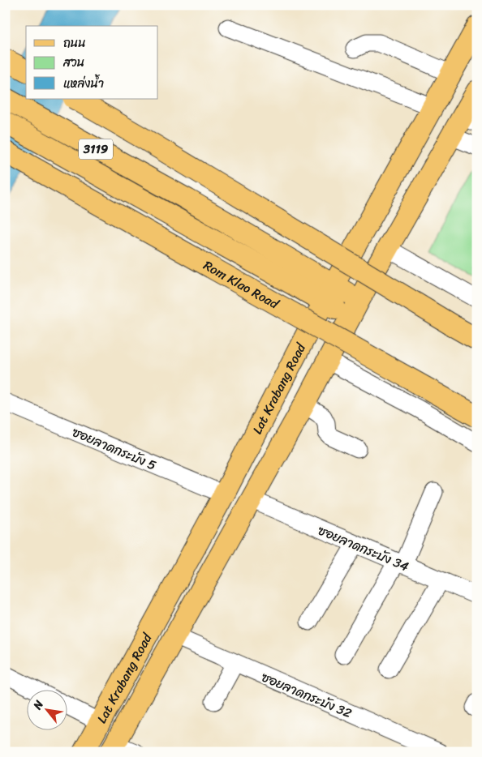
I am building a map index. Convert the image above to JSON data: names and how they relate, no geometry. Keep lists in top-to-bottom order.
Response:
{
  "streets": {
    "main road": ["3119", "Rom Klao Road", "Lat Krabang Road"],
    "street": ["ซอยลาดกระบัง 5", "ซอยลาดกระบัง 34", "ซอยลาดกระบัง 32"]
  },
  "crossings": [
    ["3119", "Rom Klao Road"],
    ["3119", "Lat Krabang Road"],
    ["Rom Klao Road", "Lat Krabang Road"],
    ["Lat Krabang Road", "ซอยลาดกระบัง 5"],
    ["Lat Krabang Road", "ซอยลาดกระบัง 34"],
    ["Lat Krabang Road", "ซอยลาดกระบัง 32"]
  ],
  "legend": ["ถนน", "สวน", "แหล่งน้ำ"],
  "north": "top left"
}
